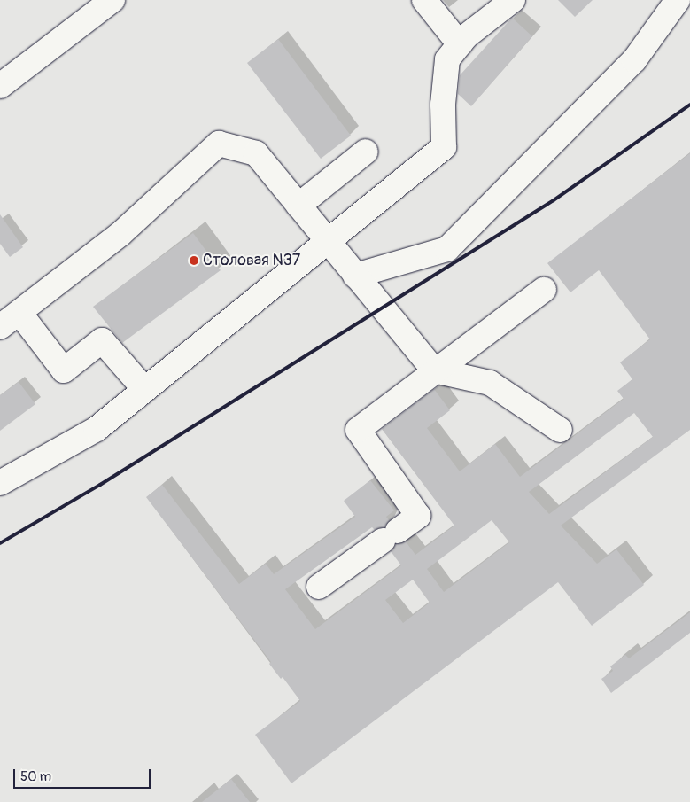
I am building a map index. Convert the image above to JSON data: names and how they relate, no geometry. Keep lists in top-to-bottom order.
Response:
{
  "places": ["Столовая N37"],
  "scale_bar": "50 m"
}
